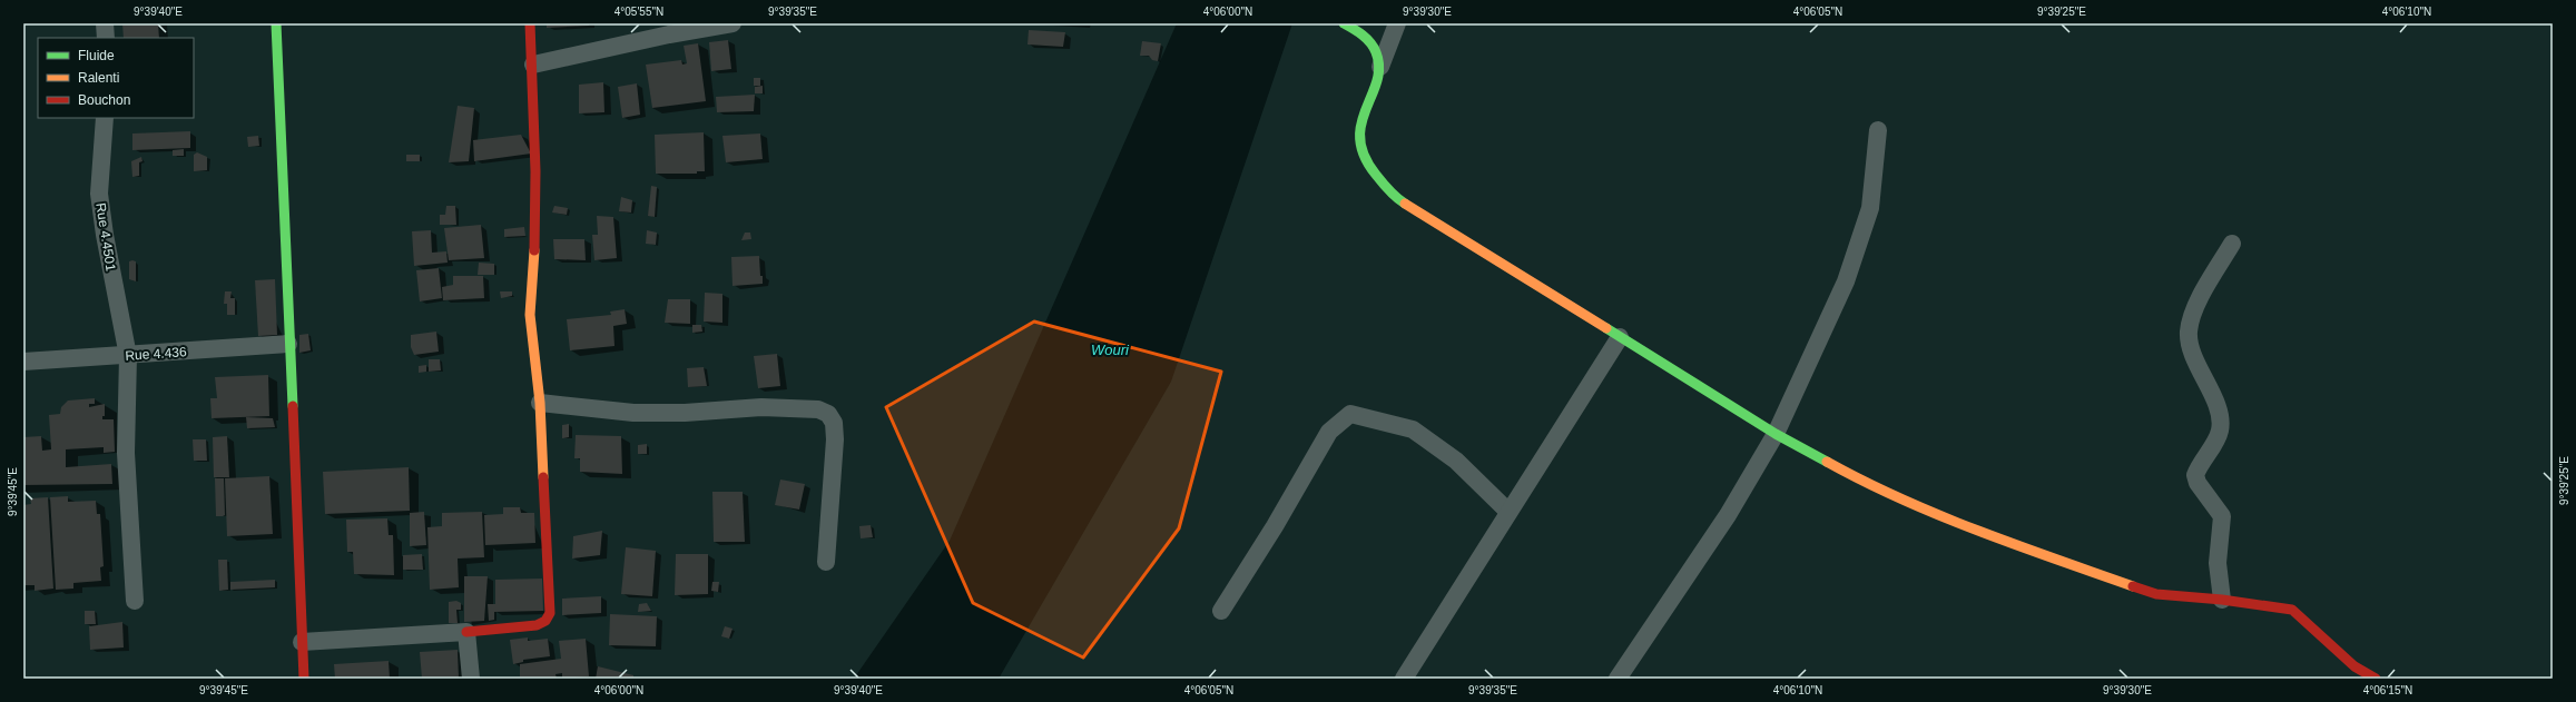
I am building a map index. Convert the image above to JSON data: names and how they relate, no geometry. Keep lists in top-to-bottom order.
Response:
{
  "streets": {
    "street": ["Rue 4.4501", "Rue 4.436"]
  },
  "crossings": [
    ["Rue 4.4501", "Rue 4.436"]
  ],
  "water": ["Wouri"],
  "legend": ["Fluide", "Ralenti", "Bouchon"],
  "coordinates": [
    "9°39'40\"E",
    "4°05'55\"N",
    "9°39'35\"E",
    "4°06'00\"N",
    "9°39'30\"E",
    "4°06'05\"N",
    "9°39'25\"E",
    "4°06'10\"N",
    "9°39'45\"E",
    "4°06'15\"N"
  ]
}
